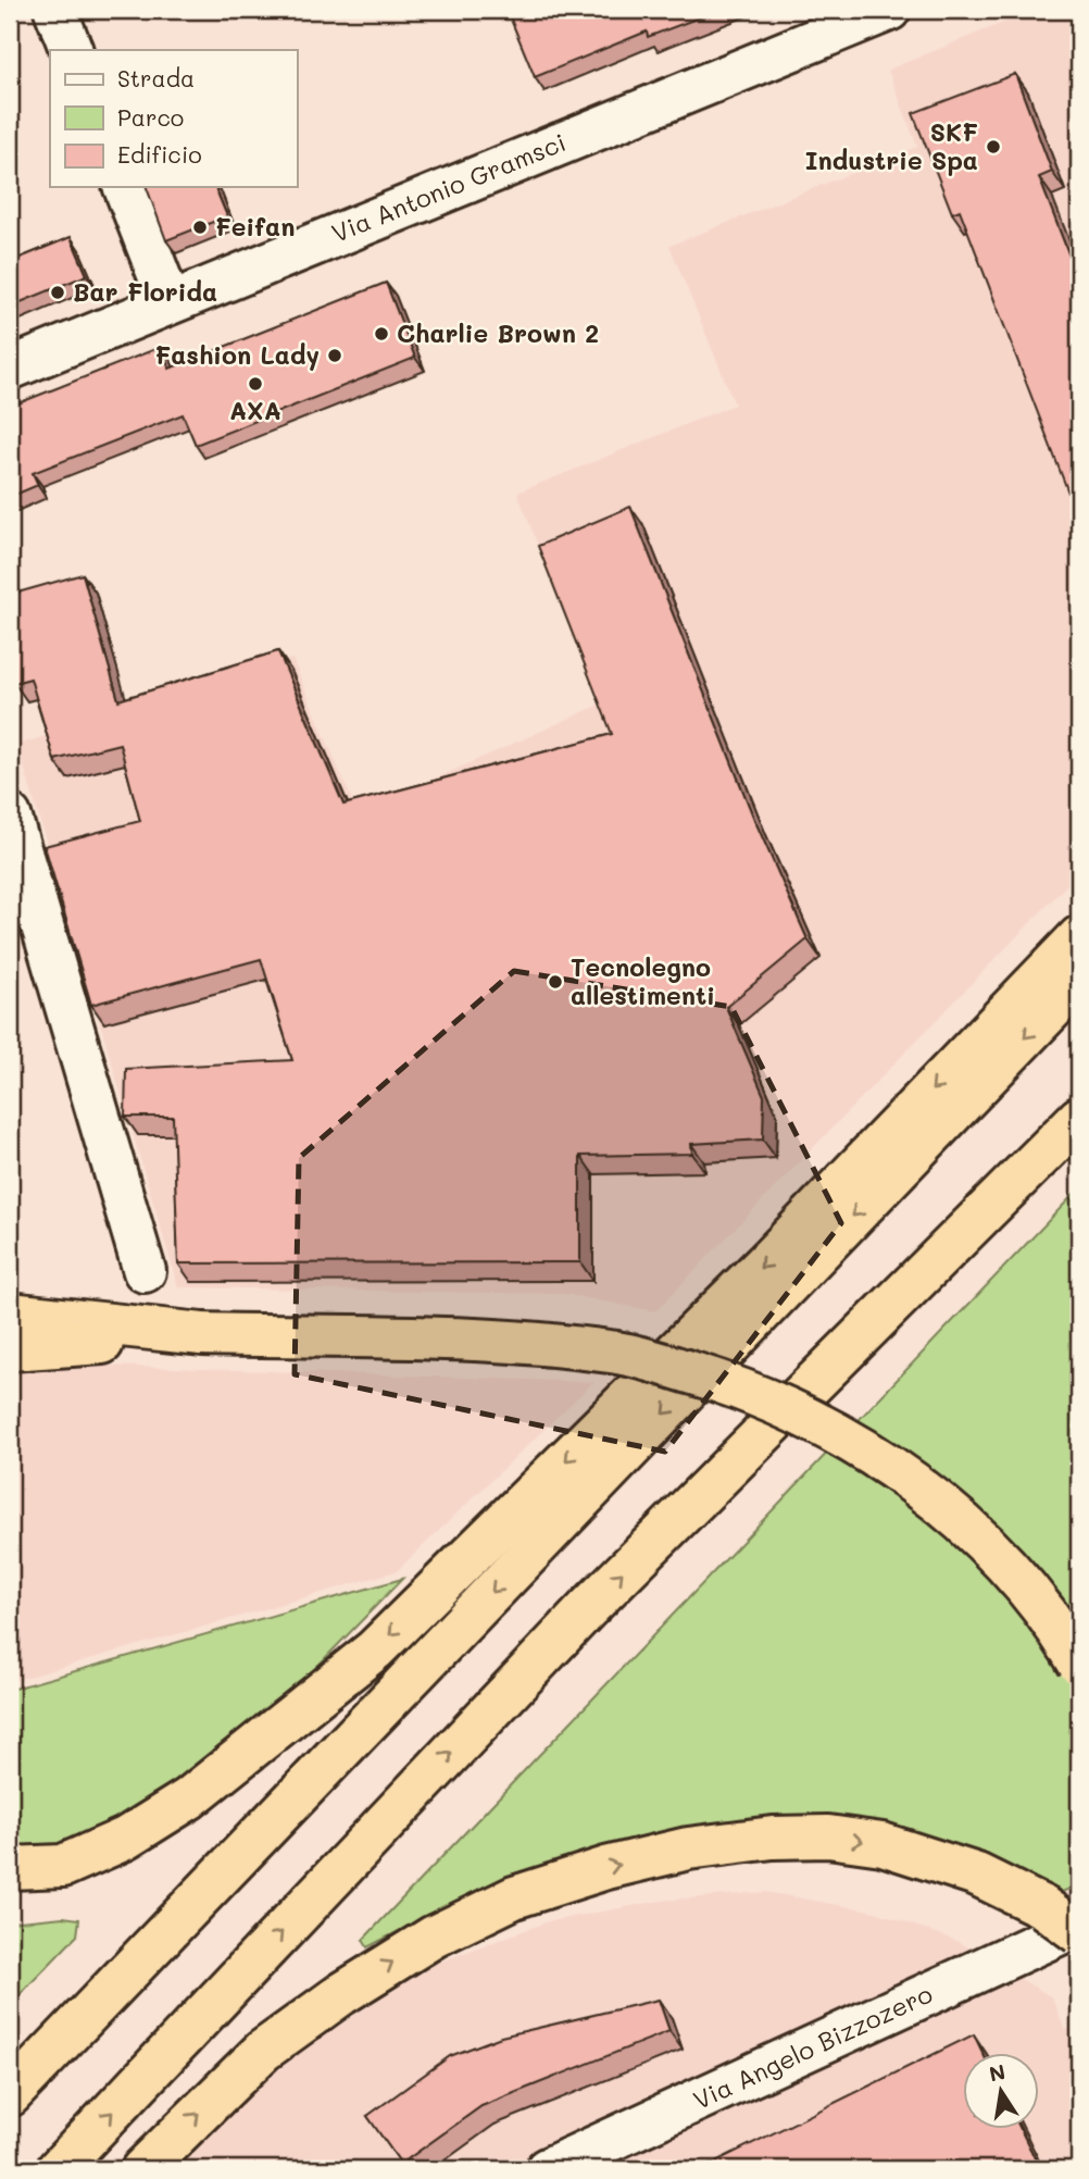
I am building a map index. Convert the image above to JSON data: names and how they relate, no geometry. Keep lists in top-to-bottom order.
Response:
{
  "streets": {
    "street": ["Via Antonio Gramsci", "Via Angelo Bizzozero"]
  },
  "places": [
    "SKF Industrie Spa",
    "Feifan",
    "Bar Florida",
    "Charlie Brown 2",
    "Fashion Lady",
    "AXA",
    "Tecnolegno allestimenti"
  ],
  "legend": ["Strada", "Parco", "Edificio"],
  "north": "top"
}
